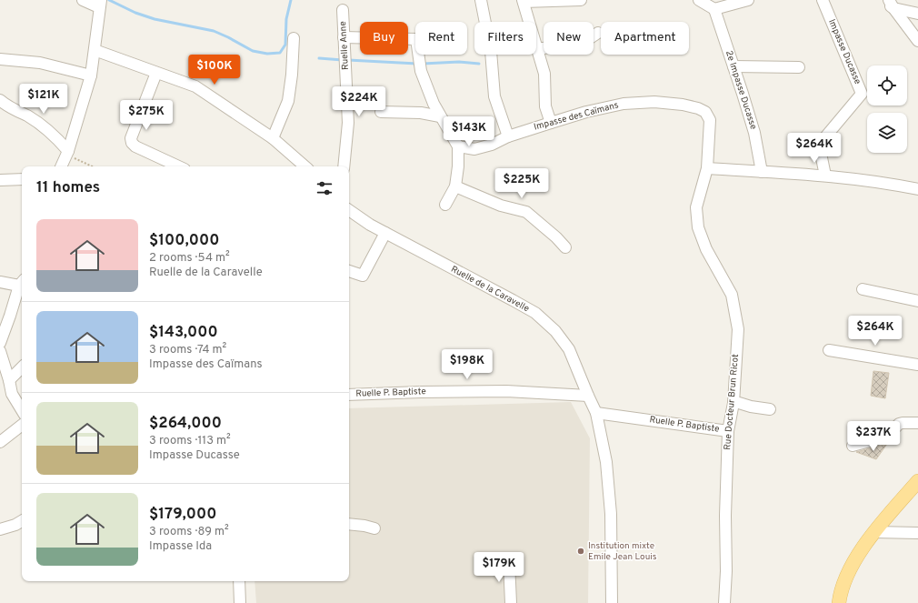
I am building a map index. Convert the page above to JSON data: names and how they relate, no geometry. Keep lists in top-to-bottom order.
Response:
{
  "streets": {
    "street": [
      "Ruelle Anne",
      "Impasse Ducasse",
      "2e Impasse Ducasse",
      "Impasse des Caïmans",
      "Ruelle de la Caravelle",
      "Ruelle P. Baptiste",
      "Rue Docteur Brun Ricot"
    ]
  },
  "crossings": [
    ["Impasse des Caïmans", "Rue Docteur Brun Ricot"],
    ["Ruelle de la Caravelle", "Ruelle P. Baptiste"],
    ["Ruelle P. Baptiste", "Rue Docteur Brun Ricot"]
  ],
  "places": ["Institution mixte Emile Jean Louis"],
  "page": {
    "chip": [
      "Buy",
      "Rent",
      "Filters",
      "New",
      "Apartment"
    ],
    "price": [
      "$100K",
      "$121K",
      "$224K",
      "$275K",
      "$143K",
      "$264K",
      "$225K",
      "$264K",
      "$198K",
      "$237K",
      "$179K"
    ],
    "heading": "11 homes",
    "list": [
      {
        "name": "$100,000",
        "note": "2 rooms · 54 m² · Ruelle de la Caravelle"
      },
      {
        "name": "$143,000",
        "note": "3 rooms · 74 m² · Impasse des Caïmans"
      },
      {
        "name": "$264,000",
        "note": "3 rooms · 113 m² · Impasse Ducasse"
      },
      {
        "name": "$179,000",
        "note": "3 rooms · 89 m² · Impasse Ida"
      }
    ]
  }
}
